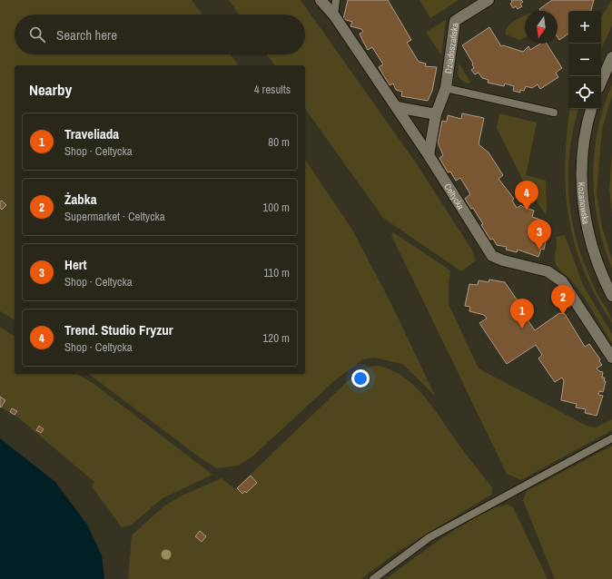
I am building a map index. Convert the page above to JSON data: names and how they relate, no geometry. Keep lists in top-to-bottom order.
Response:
{
  "streets": {
    "street": ["Dziadoszańska", "Celtycka", "Kozanowska"]
  },
  "crossings": [
    ["Dziadoszańska", "Celtycka"]
  ],
  "north": "bottom",
  "page": {
    "map_buttons": ["+", "−"],
    "search": "Search here",
    "heading": ["Nearby", "4 results"],
    "list": [
      {
        "mark": "1",
        "name": "Traveliada",
        "note": "Shop · Celtycka",
        "value": "80 m"
      },
      {
        "mark": "2",
        "name": "Żabka",
        "note": "Supermarket · Celtycka",
        "value": "100 m"
      },
      {
        "mark": "3",
        "name": "Hert",
        "note": "Shop · Celtycka",
        "value": "110 m"
      },
      {
        "mark": "4",
        "name": "Trend. Studio Fryzur",
        "note": "Shop · Celtycka",
        "value": "120 m"
      }
    ],
    "pins": [
      "4",
      "3",
      "2",
      "1"
    ]
  }
}
